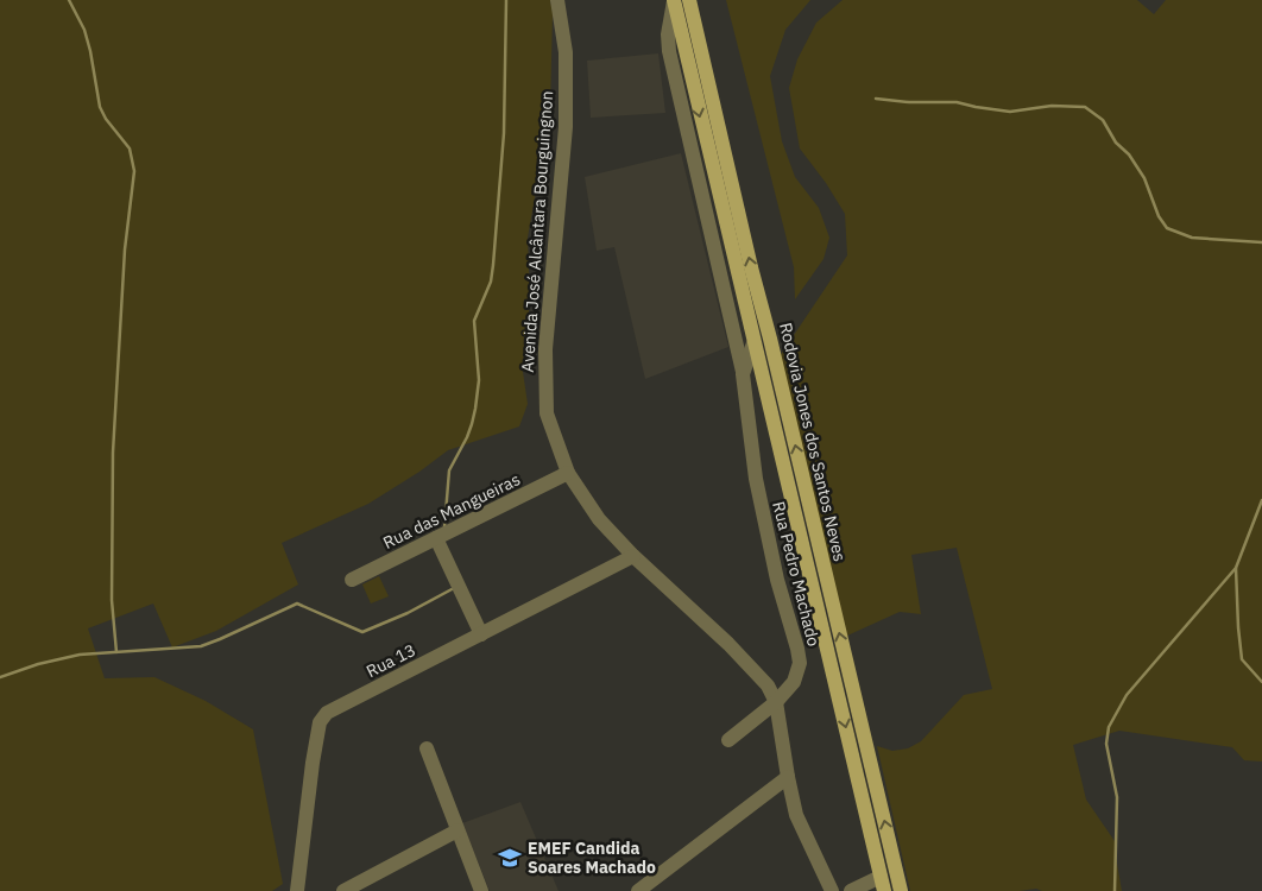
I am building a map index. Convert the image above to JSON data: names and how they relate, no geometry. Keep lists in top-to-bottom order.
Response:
{
  "streets": {
    "main road": ["Rodovia Jones dos Santos Neves"],
    "street": [
      "Avenida José Alcântara Bourguingnon",
      "Rua das Mangueiras",
      "Rua Pedro Machado",
      "Rua 13"
    ]
  },
  "crossings": [
    ["Avenida José Alcântara Bourguingnon", "Rua das Mangueiras"],
    ["Avenida José Alcântara Bourguingnon", "Rua Pedro Machado"],
    ["Avenida José Alcântara Bourguingnon", "Rua 13"],
    ["Rodovia Jones dos Santos Neves", "Rua Pedro Machado"]
  ],
  "places": {
    "school or university": ["EMEF Candida Soares Machado"]
  }
}
